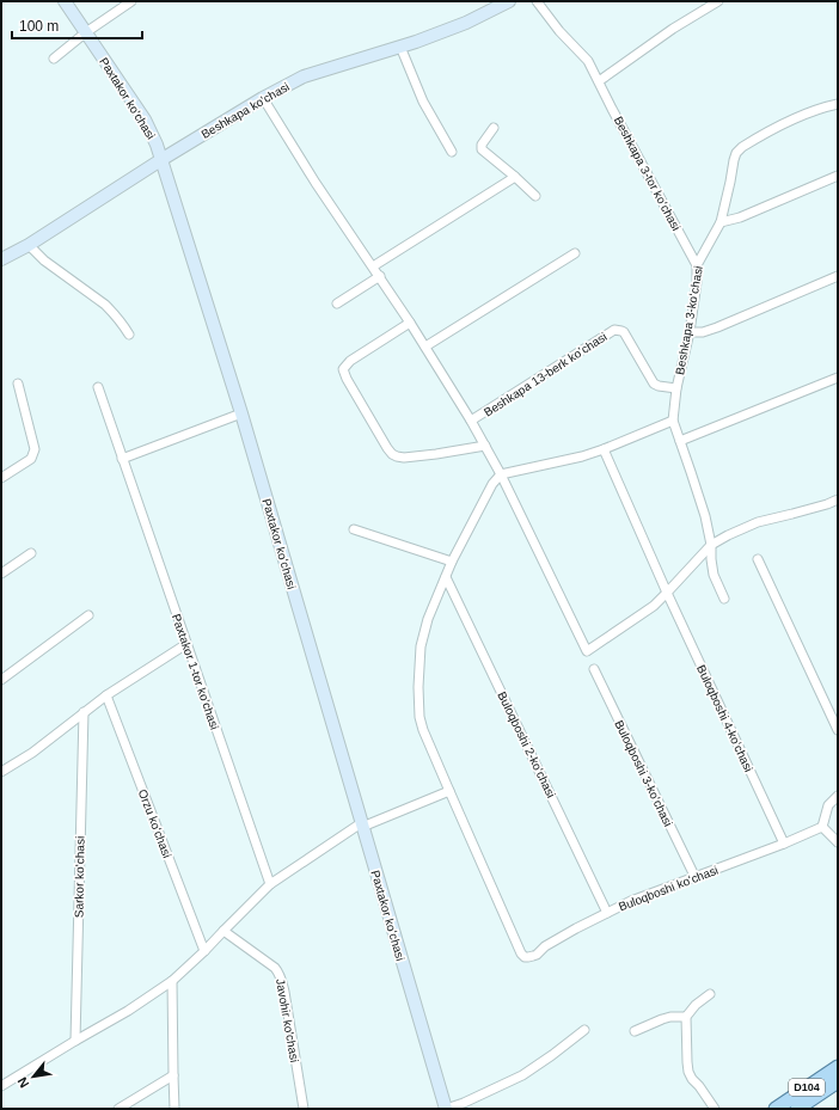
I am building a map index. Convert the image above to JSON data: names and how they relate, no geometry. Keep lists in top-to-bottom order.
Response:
{
  "streets": {
    "main road": ["Paxtakor koʻchasi", "Beshkapa ko'chasi", "D104"],
    "street": [
      "Beshkapa 3-tor koʻchasi",
      "Beshkapa 3-koʻchasi",
      "Beshkapa 13-berk koʼchasi",
      "Paxtakor 1-tor koʻchasi",
      "Buloqboshi 4-koʻchasi",
      "Buloqboshi 2-koʻchasi",
      "Buloqboshi 3-koʻchasi",
      "Orzu koʻchasi",
      "Sarkor koʻchasi",
      "Buloqboshi koʻchasi",
      "Javohir ko'chasi"
    ]
  },
  "crossings": [
    ["Paxtakor koʻchasi", "Beshkapa ko'chasi"],
    ["Beshkapa ko'chasi", "Beshkapa 13-berk koʼchasi"],
    ["Beshkapa 3-tor koʻchasi", "Beshkapa 3-koʻchasi"],
    ["Beshkapa 3-koʻchasi", "Beshkapa 13-berk koʼchasi"],
    ["Beshkapa 13-berk koʼchasi", "Buloqboshi 4-koʻchasi"],
    ["Buloqboshi 4-koʻchasi", "Buloqboshi koʻchasi"],
    ["Buloqboshi 2-koʻchasi", "Buloqboshi koʻchasi"],
    ["Buloqboshi 3-koʻchasi", "Buloqboshi koʻchasi"]
  ],
  "scale_bar": "100 m",
  "north": "bottom left"
}
